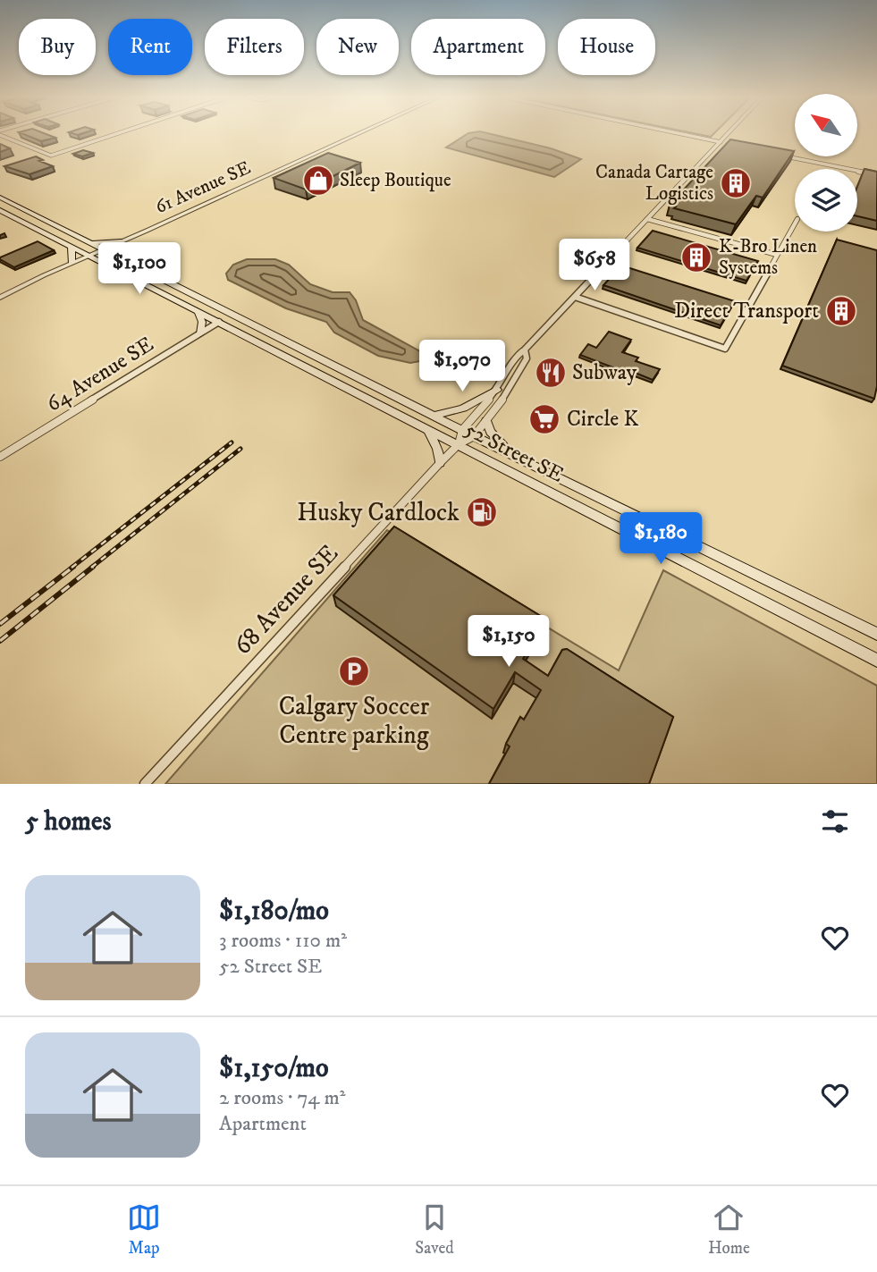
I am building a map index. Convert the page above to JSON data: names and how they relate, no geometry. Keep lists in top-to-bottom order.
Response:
{
  "streets": {
    "main road": ["52 Street SE"],
    "street": ["61 Avenue SE", "64 Avenue SE", "68 Avenue SE"]
  },
  "crossings": [
    ["61 Avenue SE", "52 Street SE"],
    ["64 Avenue SE", "52 Street SE"],
    ["52 Street SE", "68 Avenue SE"]
  ],
  "places": {
    "shop": ["Sleep Boutique"],
    "building": ["Canada Cartage Logistics", "K-Bro Linen Systems", "Direct Transport"],
    "restaurant": ["Subway"],
    "supermarket": ["Circle K"],
    "fuel station": ["Husky Cardlock"],
    "parking": ["Calgary Soccer Centre parking"]
  },
  "north": "top left",
  "page": {
    "chip": [
      "Buy",
      "Rent",
      "Filters",
      "New",
      "Apartment",
      "House"
    ],
    "price": [
      "$658",
      "$1,100",
      "$1,070",
      "$1,180",
      "$1,150"
    ],
    "heading": "5 homes",
    "list": [
      {
        "name": "$1,180/mo",
        "note": "3 rooms · 110 m² · 52 Street SE"
      },
      {
        "name": "$1,150/mo",
        "note": "2 rooms · 74 m² · Apartment"
      }
    ],
    "tabs": ["Map", "Saved", "Home"]
  }
}
